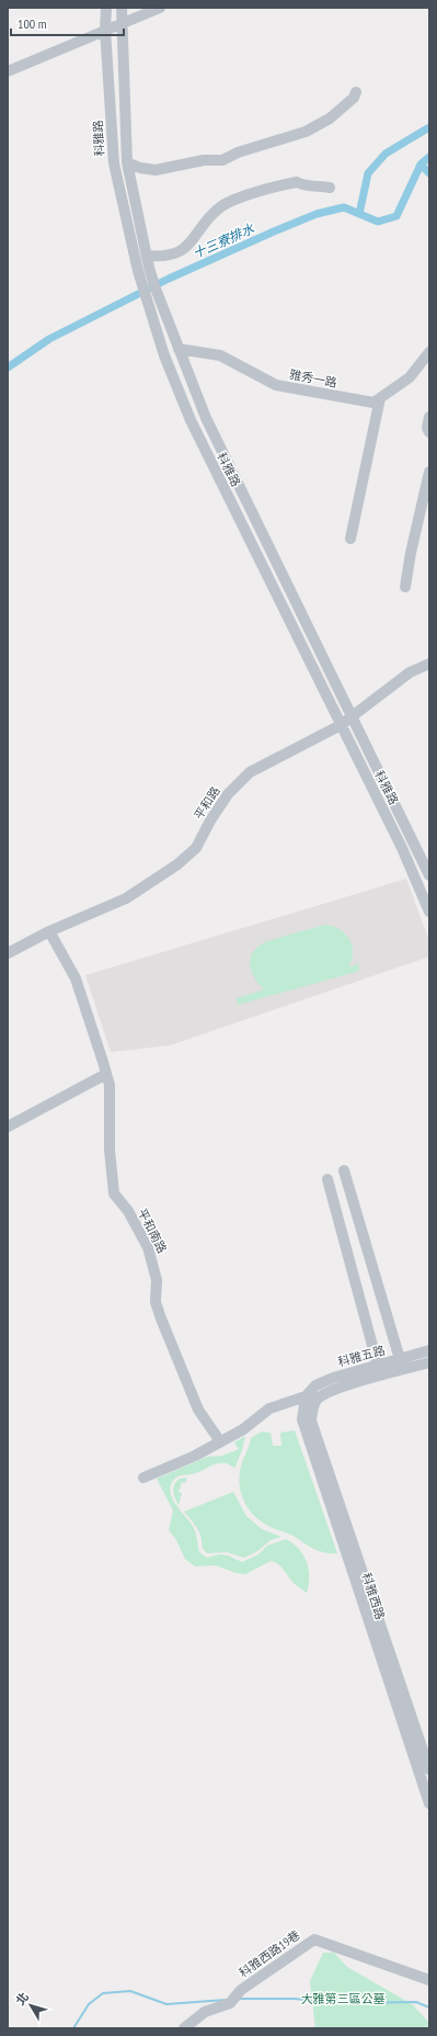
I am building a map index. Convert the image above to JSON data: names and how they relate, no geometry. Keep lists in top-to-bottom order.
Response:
{
  "streets": {
    "street": [
      "科雅路",
      "雅秀一路",
      "平和路",
      "平和南路",
      "科雅五路",
      "科雅西路",
      "科雅西路19巷"
    ]
  },
  "crossings": [
    ["科雅路", "雅秀一路"],
    ["科雅路", "平和路"],
    ["平和路", "平和南路"],
    ["科雅五路", "科雅西路"]
  ],
  "water": ["十三寮排水"],
  "parks": ["大雅第三區公墓"],
  "scale_bar": "100 m",
  "north": "top left"
}
